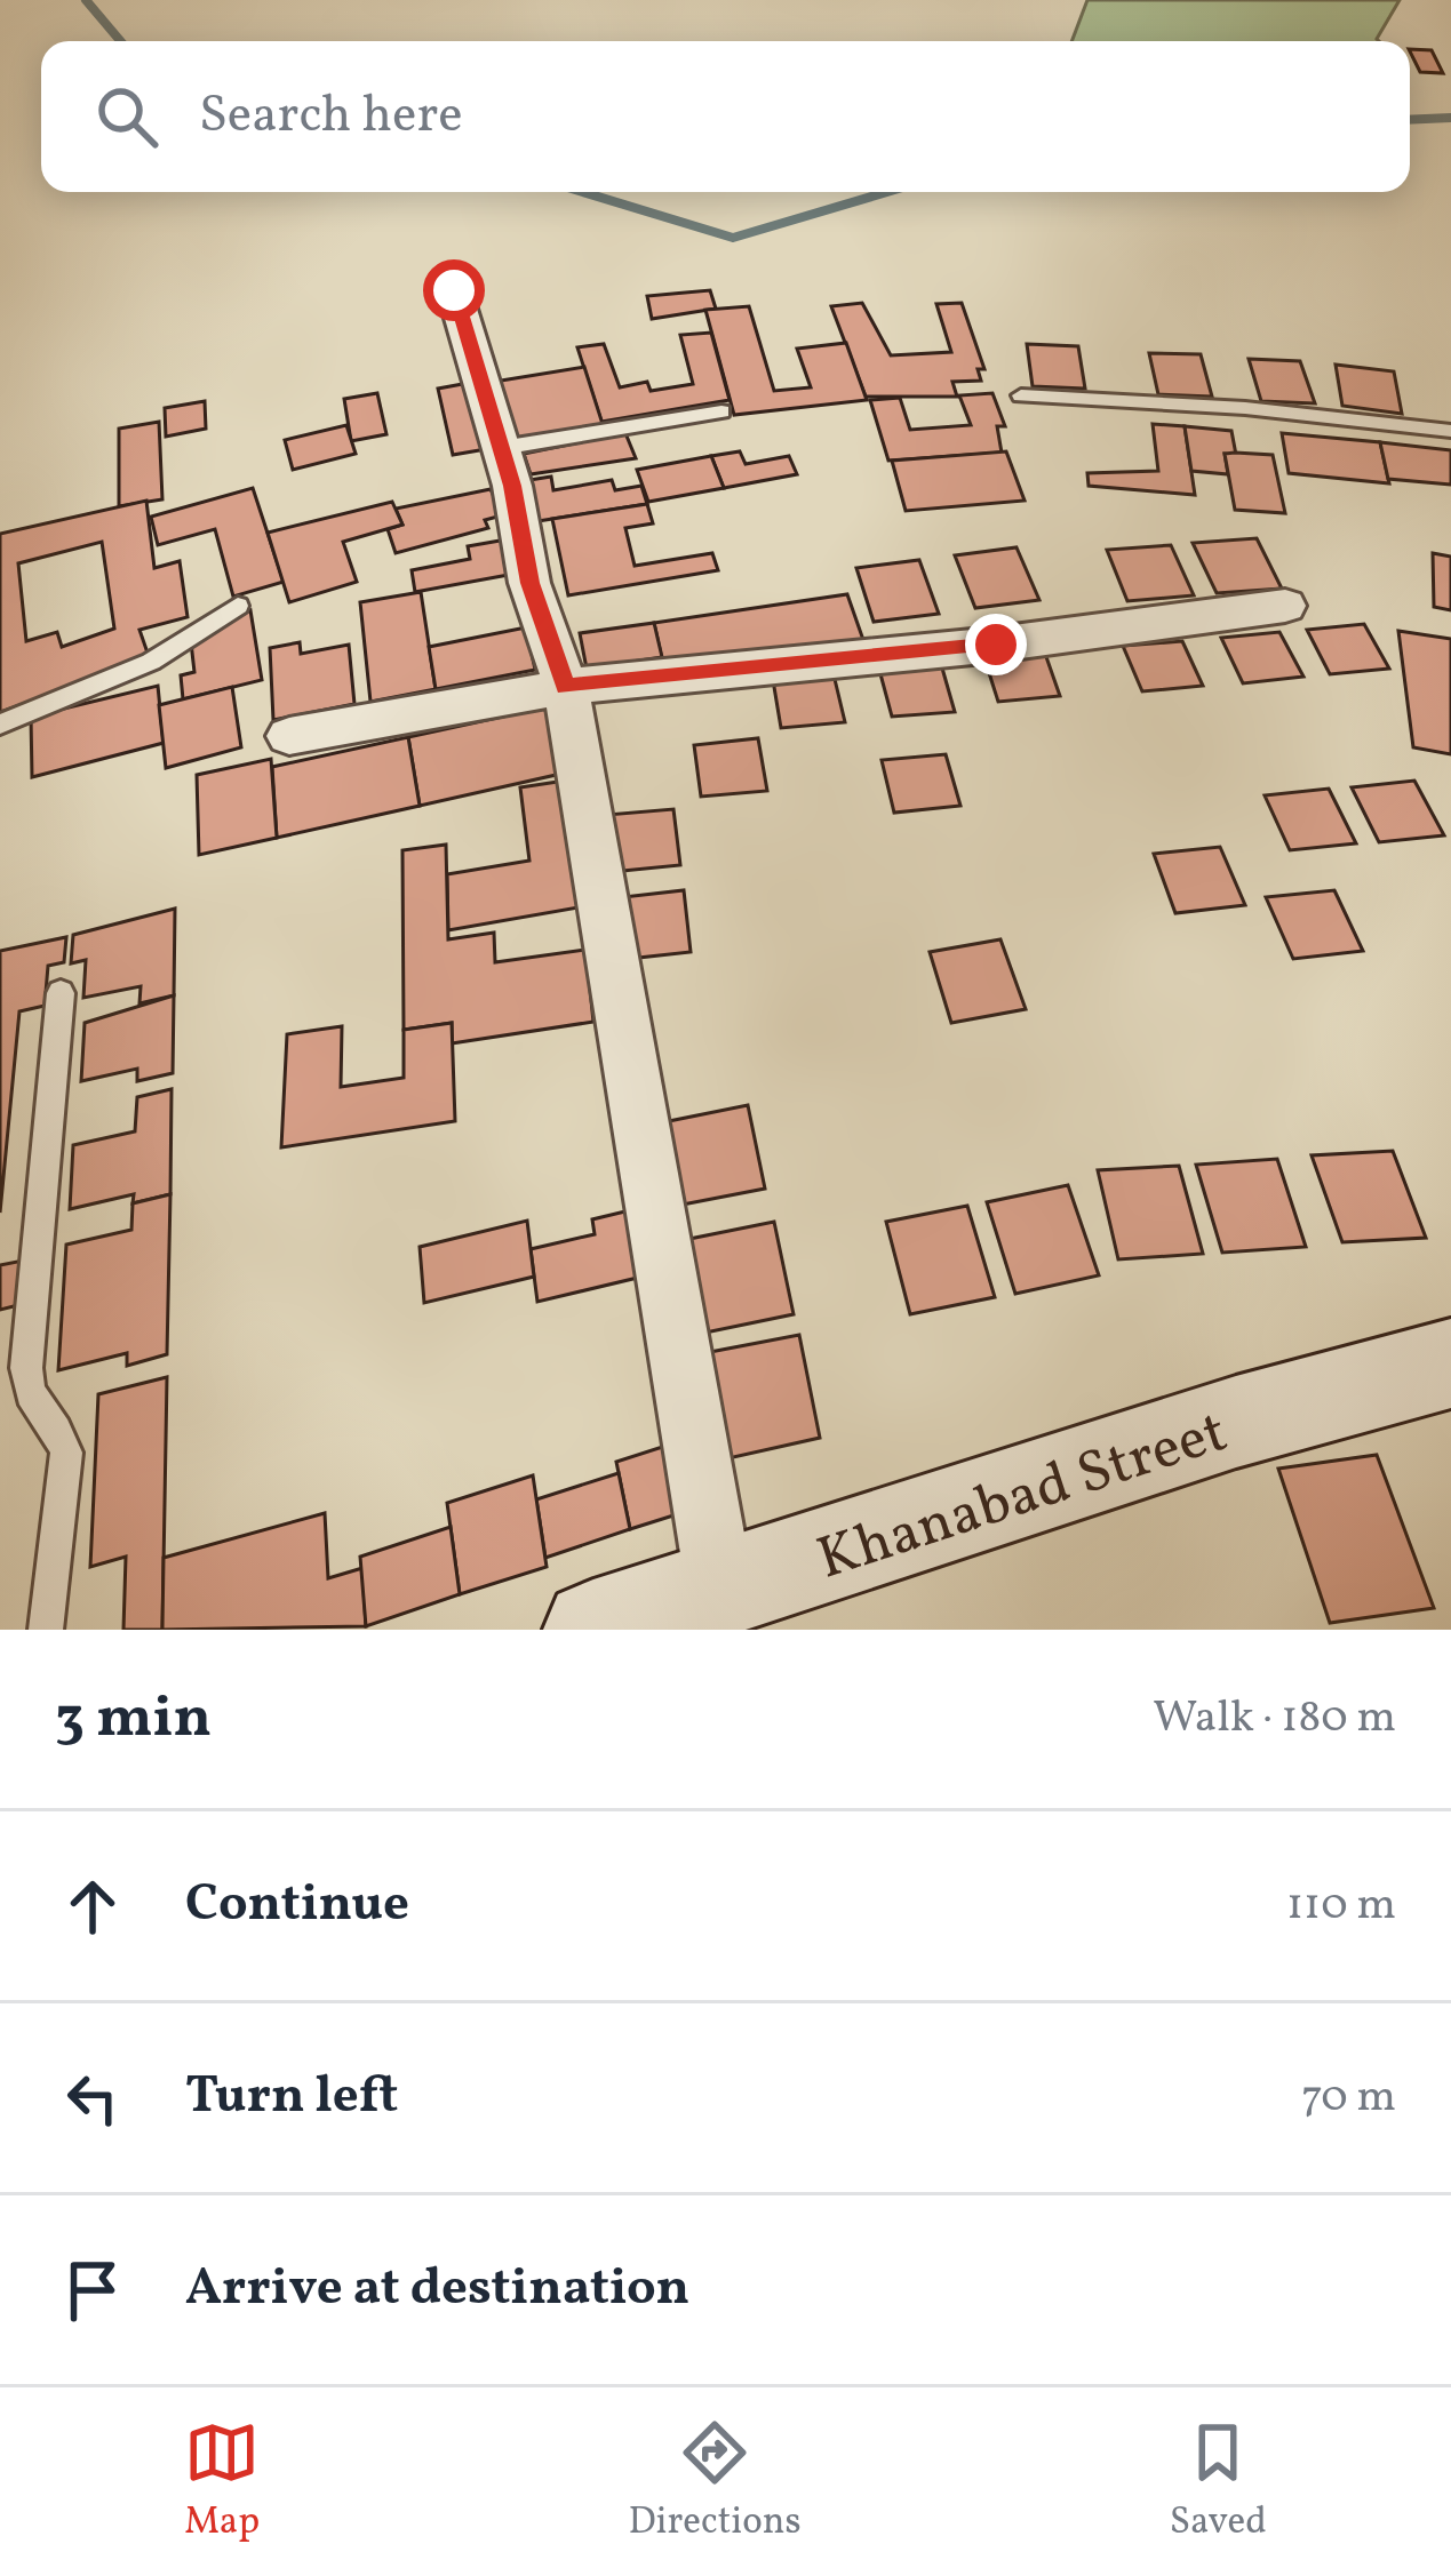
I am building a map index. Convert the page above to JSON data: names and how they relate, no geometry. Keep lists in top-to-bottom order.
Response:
{
  "streets": {
    "main road": ["Khanabad Street"]
  },
  "page": {
    "search": "Search here",
    "heading": ["3 min", "Walk · 180 m"],
    "list": [
      ["Continue", "110 m"],
      ["Turn left", "70 m"],
      "Arrive at destination"
    ],
    "nav": ["Map", "Directions", "Saved"]
  }
}
